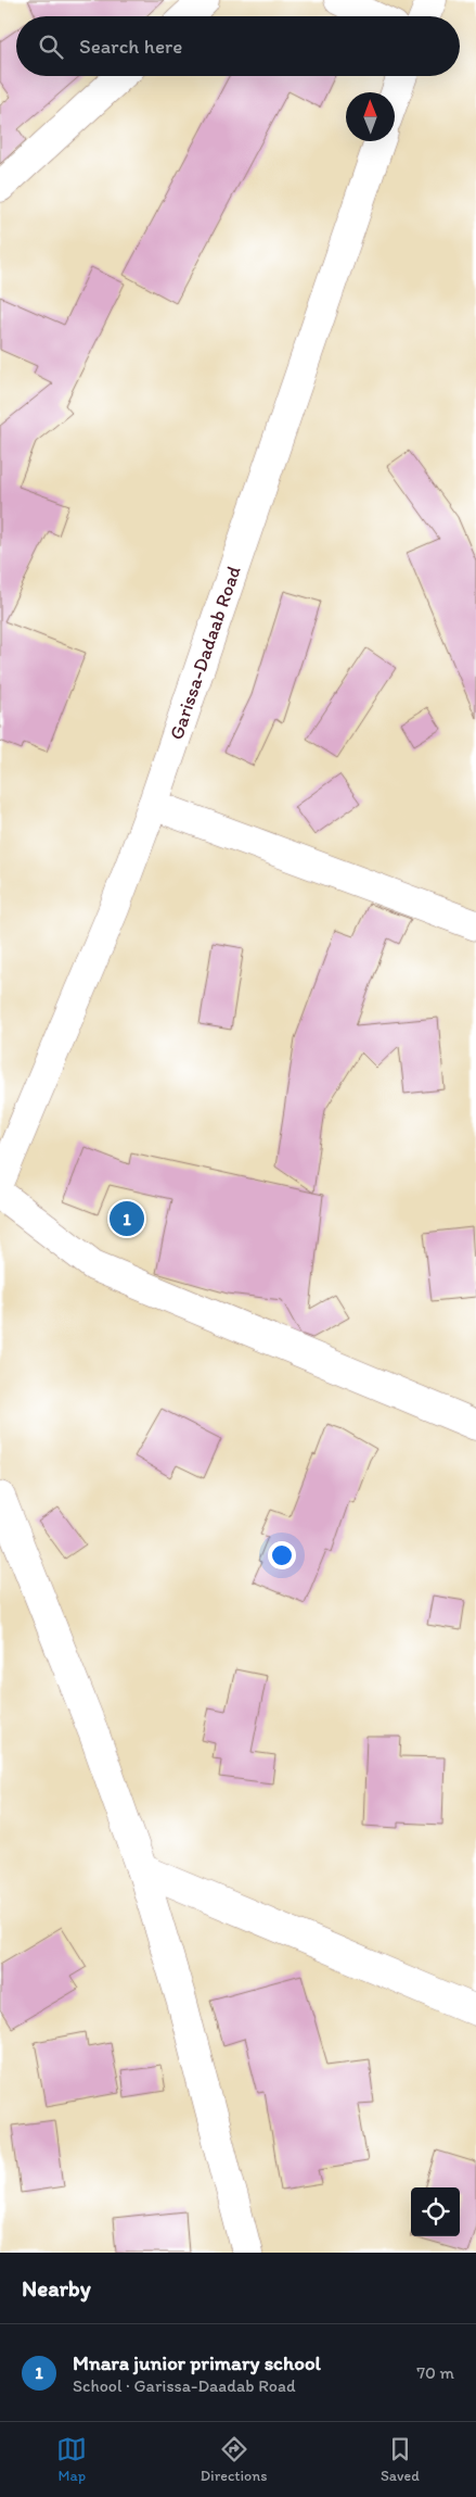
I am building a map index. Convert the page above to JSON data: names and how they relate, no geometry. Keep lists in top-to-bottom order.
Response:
{
  "streets": {
    "main road": ["Garissa-Dadaab Road"]
  },
  "north": "top",
  "page": {
    "search": "Search here",
    "pins": "1",
    "heading": "Nearby",
    "list": [
      {
        "mark": "1",
        "name": "Mnara junior primary school",
        "note": "School · Garissa-Daadab Road",
        "value": "70 m"
      }
    ],
    "nav": ["Map", "Directions", "Saved"]
  }
}
